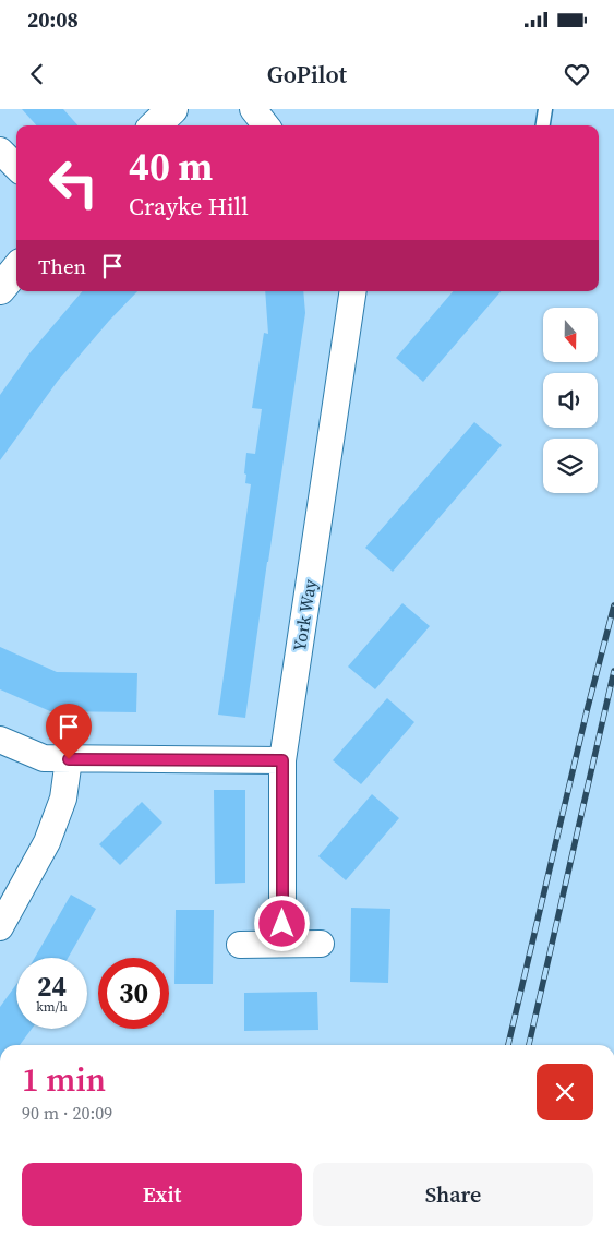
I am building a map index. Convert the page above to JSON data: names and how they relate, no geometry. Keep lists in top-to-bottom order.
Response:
{
  "streets": {
    "street": ["York Way"]
  },
  "north": "bottom",
  "page": {
    "status": "20:08",
    "header": "GoPilot",
    "turn": ["40 m", "Crayke Hill"],
    "then": "Then",
    "speed": "24 km/h",
    "limit": "30",
    "heading": ["1 min", "90 m · 20:09"],
    "buttons": ["Exit", "Share"]
  }
}
